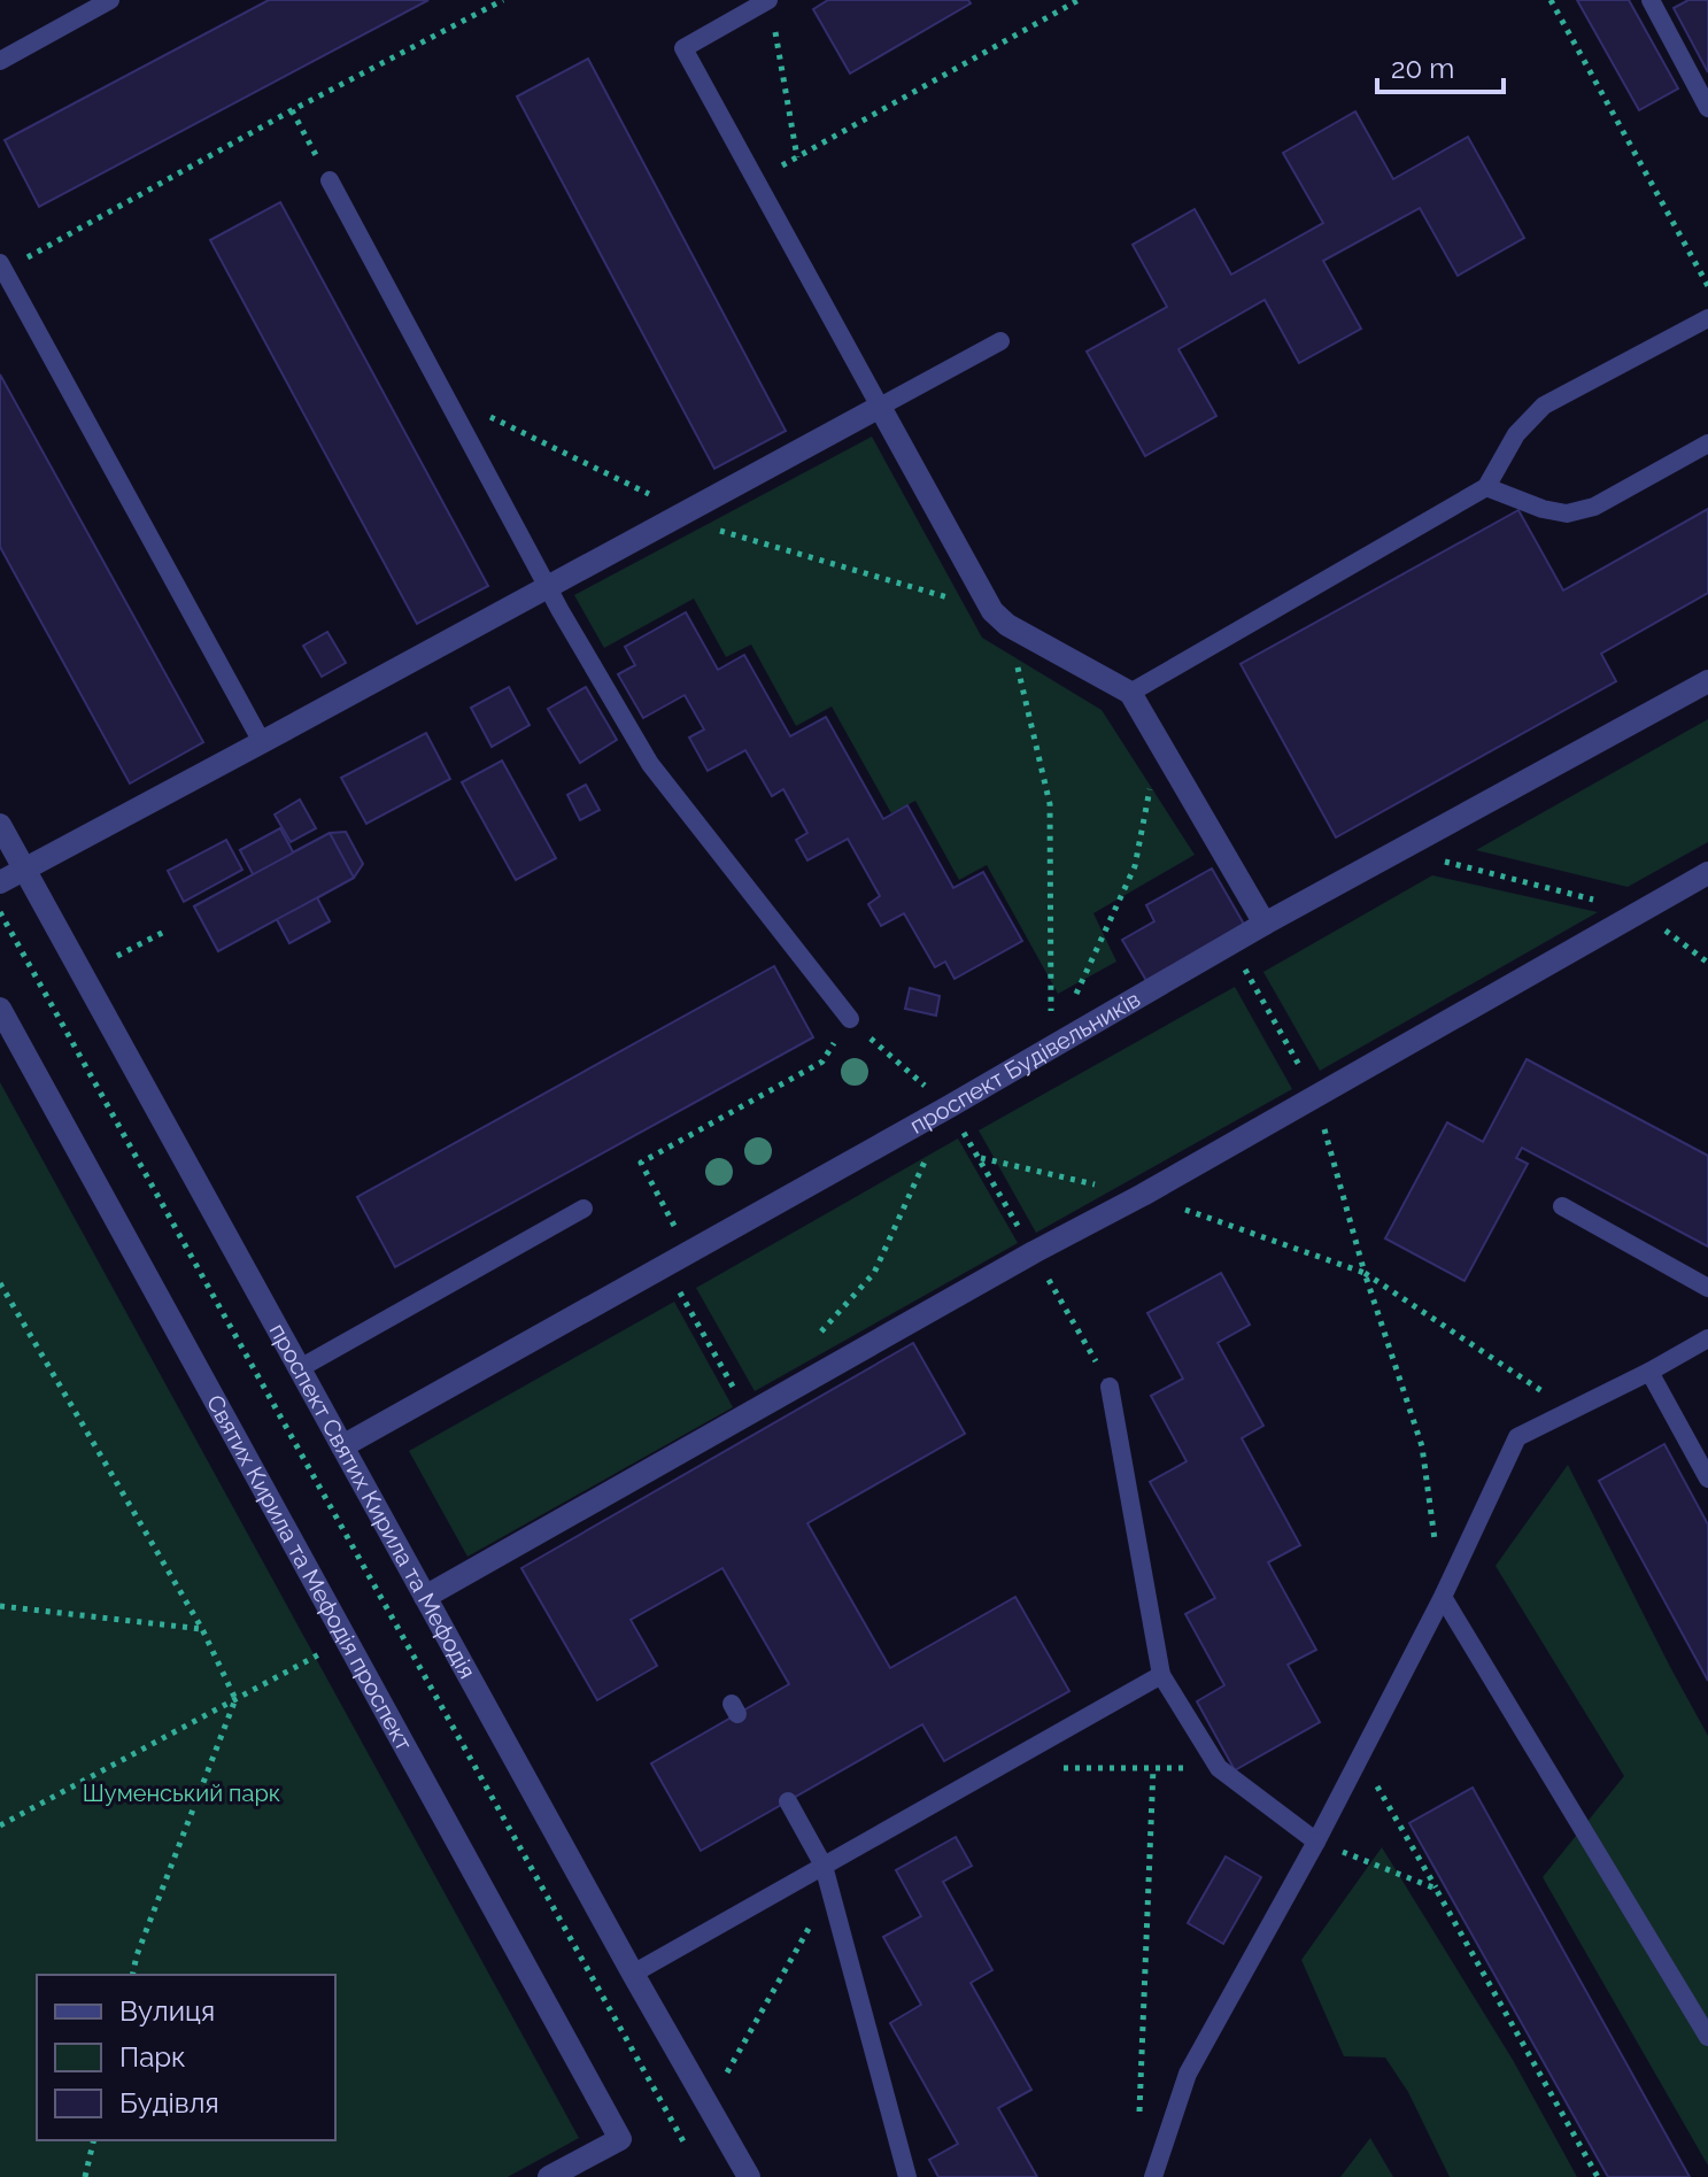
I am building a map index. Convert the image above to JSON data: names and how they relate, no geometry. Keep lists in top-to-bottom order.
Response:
{
  "streets": {
    "street": ["проспект Будівельників", "проспект Святих Кирила та Мефодія", "Святих Кирила та Мефодія проспект"]
  },
  "crossings": [
    ["проспект Будівельників", "проспект Святих Кирила та Мефодія"]
  ],
  "parks": ["Шуменський парк"],
  "legend": ["Вулиця", "Парк", "Будівля"],
  "scale_bar": "20 m"
}
